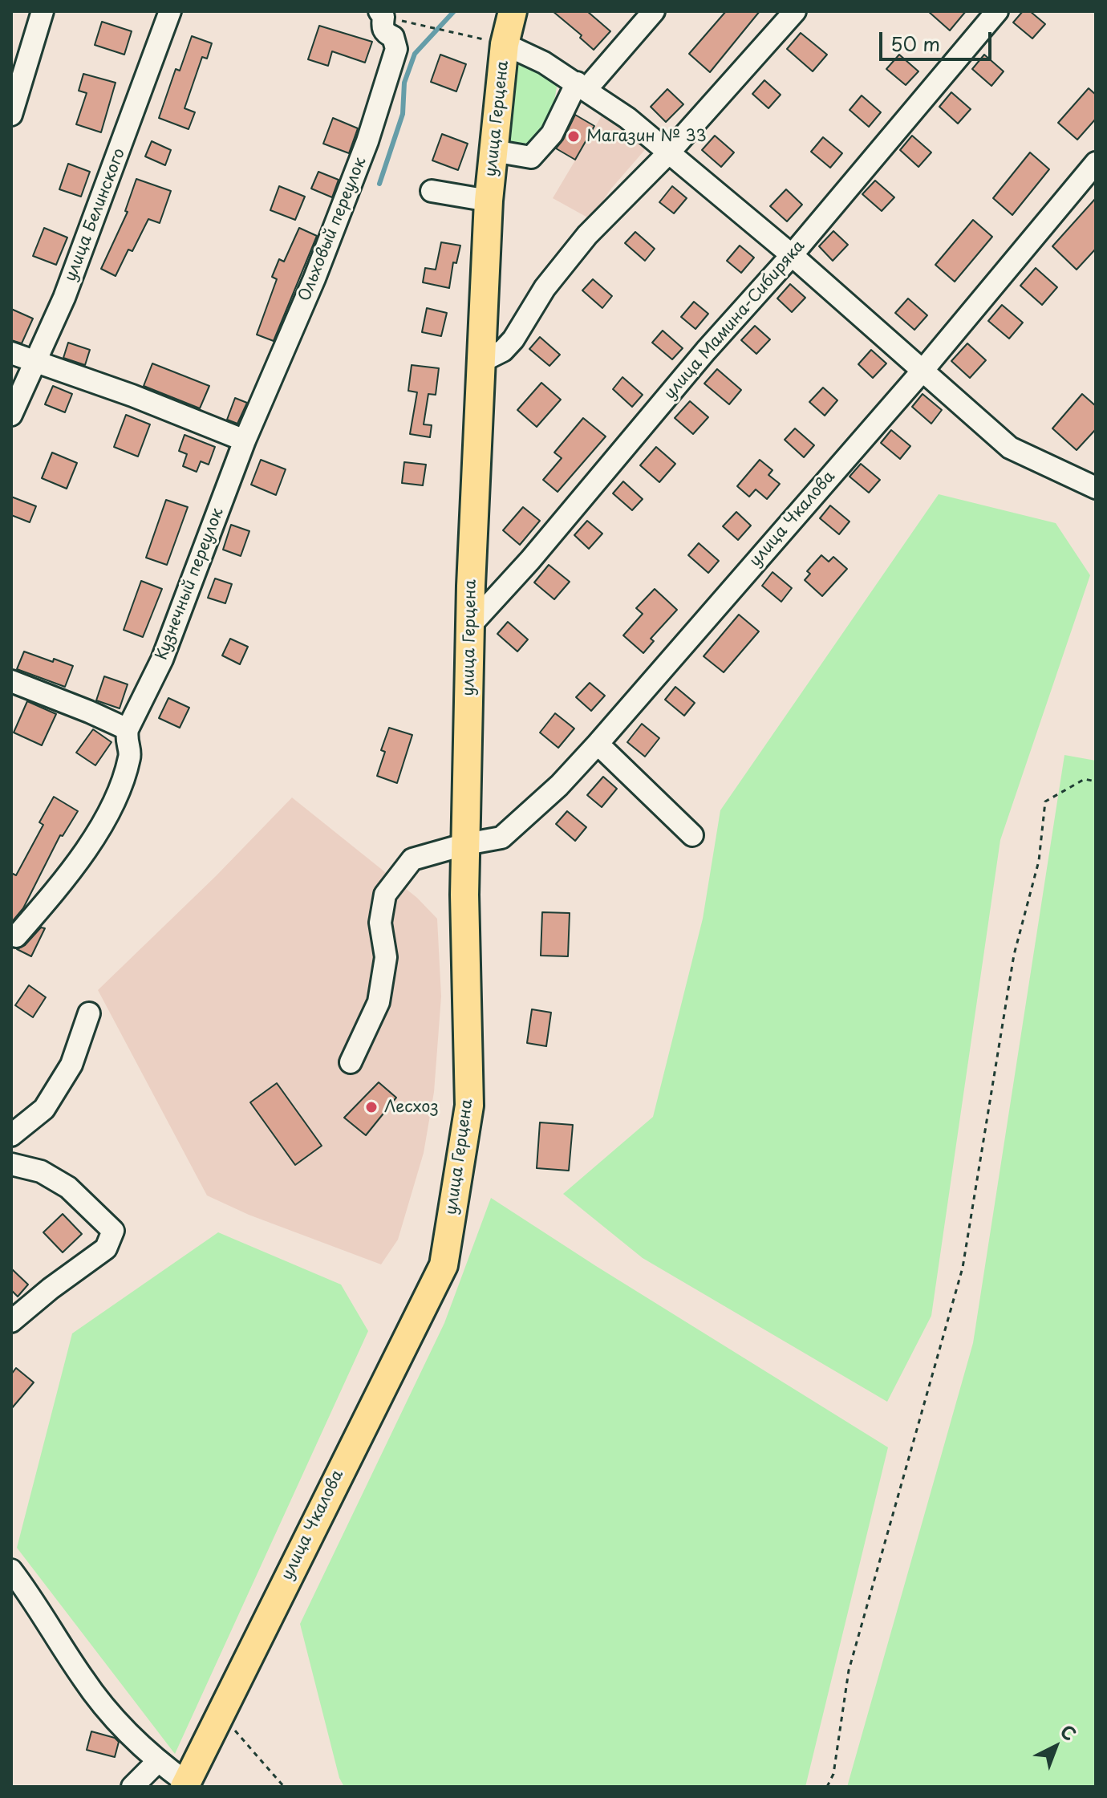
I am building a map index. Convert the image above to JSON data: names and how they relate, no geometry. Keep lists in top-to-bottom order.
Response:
{
  "streets": {
    "main road": ["улица Герцена", "улица Чкалова"],
    "street": [
      "улица Белинского",
      "Ольховый переулок",
      "улица Мамина-Сибиряка",
      "Кузнечный переулок"
    ]
  },
  "crossings": [
    ["улица Герцена", "улица Мамина-Сибиряка"],
    ["улица Герцена", "улица Чкалова"],
    ["Ольховый переулок", "Кузнечный переулок"]
  ],
  "places": ["Магазин № 33", "Лесхоз"],
  "scale_bar": "50 m",
  "north": "top right"
}
